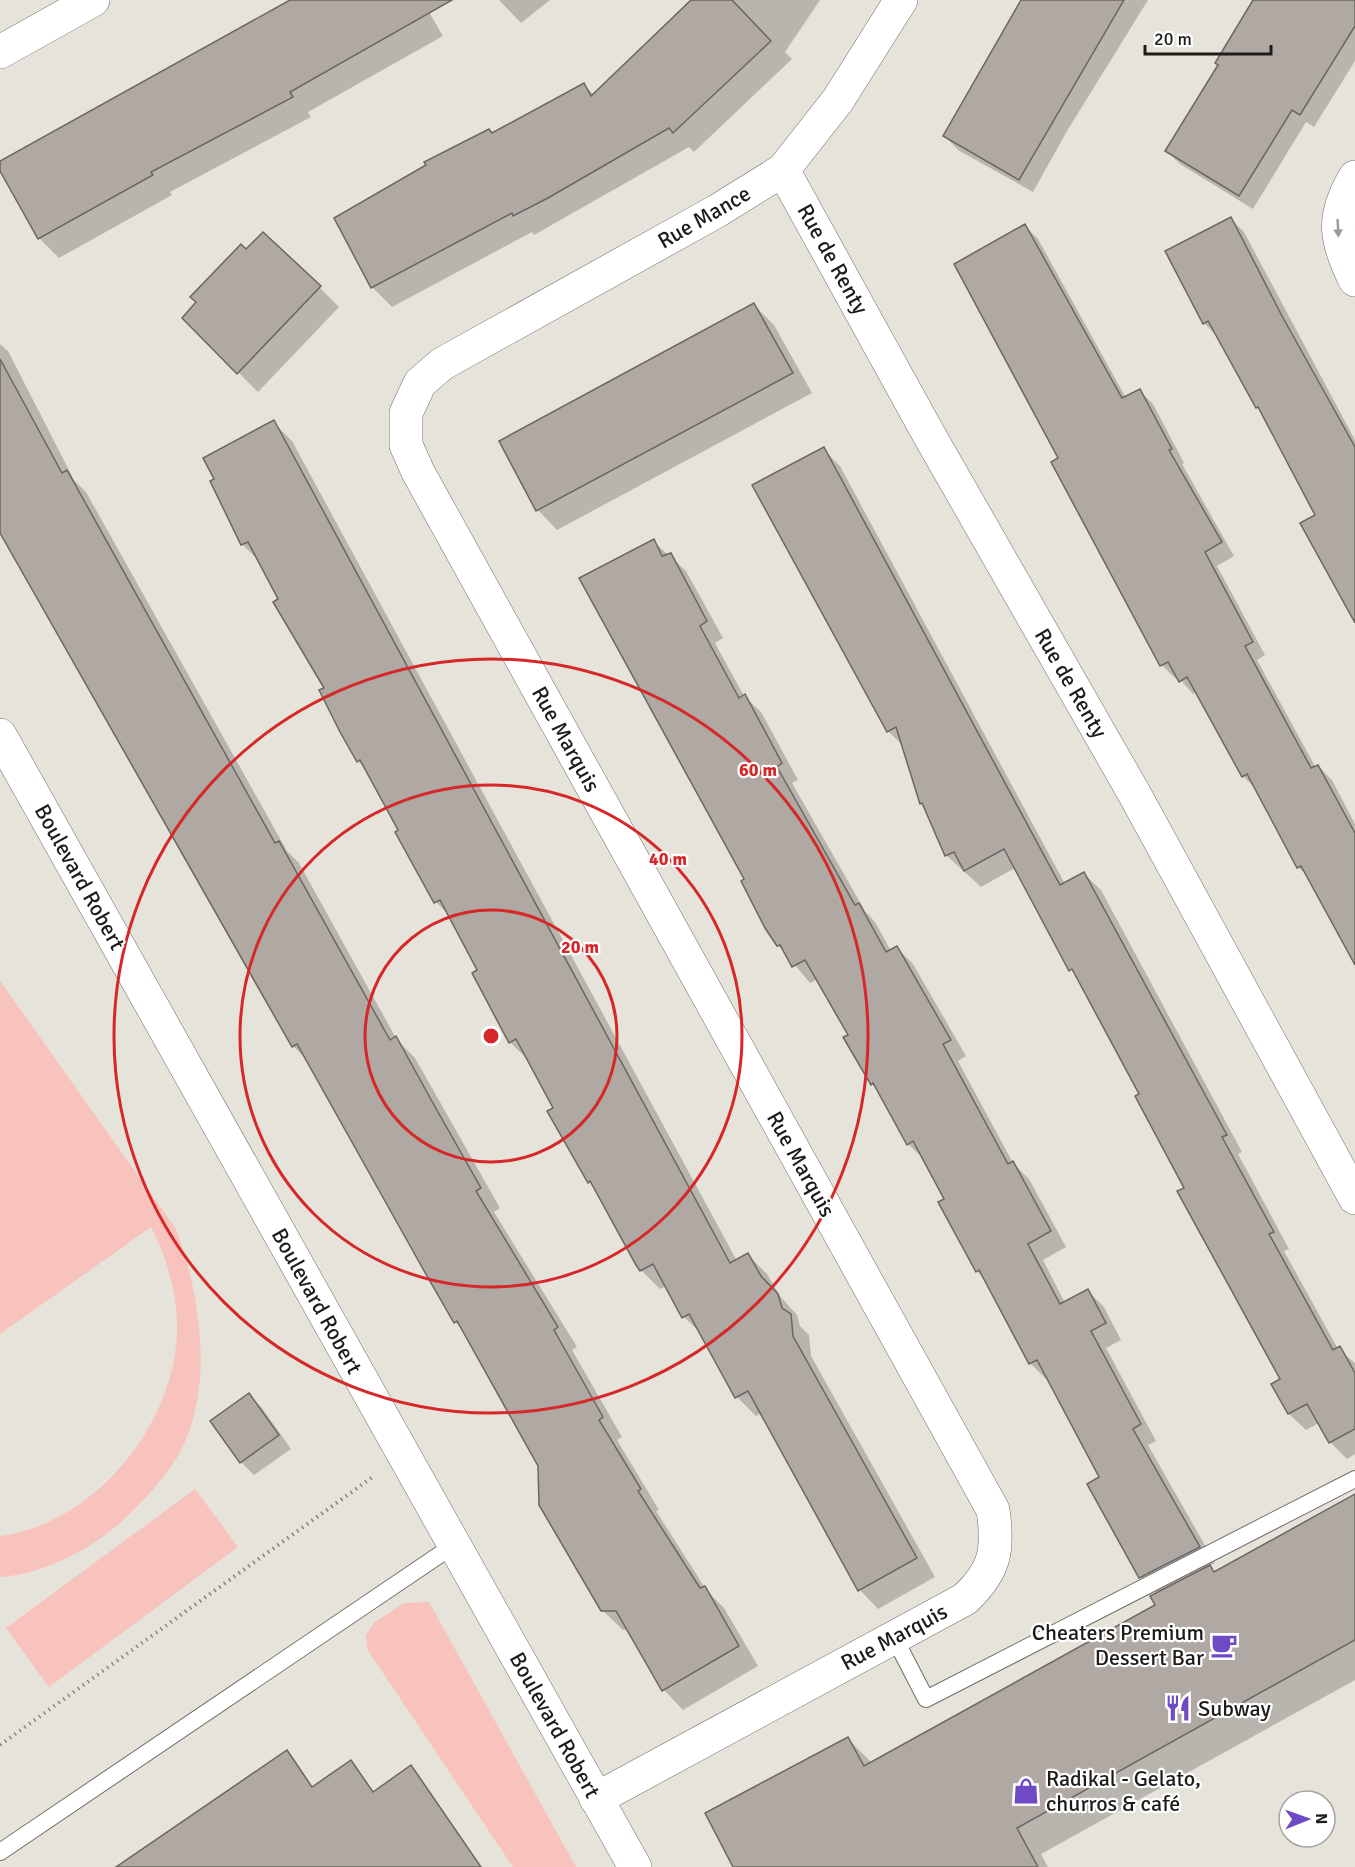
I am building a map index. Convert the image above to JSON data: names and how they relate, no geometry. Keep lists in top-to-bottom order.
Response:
{
  "streets": {
    "street": [
      "Rue Mance",
      "Rue de Renty",
      "Rue Marquis",
      "Boulevard Robert"
    ]
  },
  "crossings": [
    ["Rue Mance", "Rue de Renty"],
    ["Rue Mance", "Rue Marquis"],
    ["Rue Marquis", "Boulevard Robert"]
  ],
  "places": {
    "cafe": ["Cheaters Premium Dessert Bar"],
    "restaurant": ["Subway"],
    "shop": ["Radikal - Gelato, churros & café"]
  },
  "scale_bar": "20 m",
  "north": "right",
  "rings": ["60 m", "40 m", "20 m"]
}
